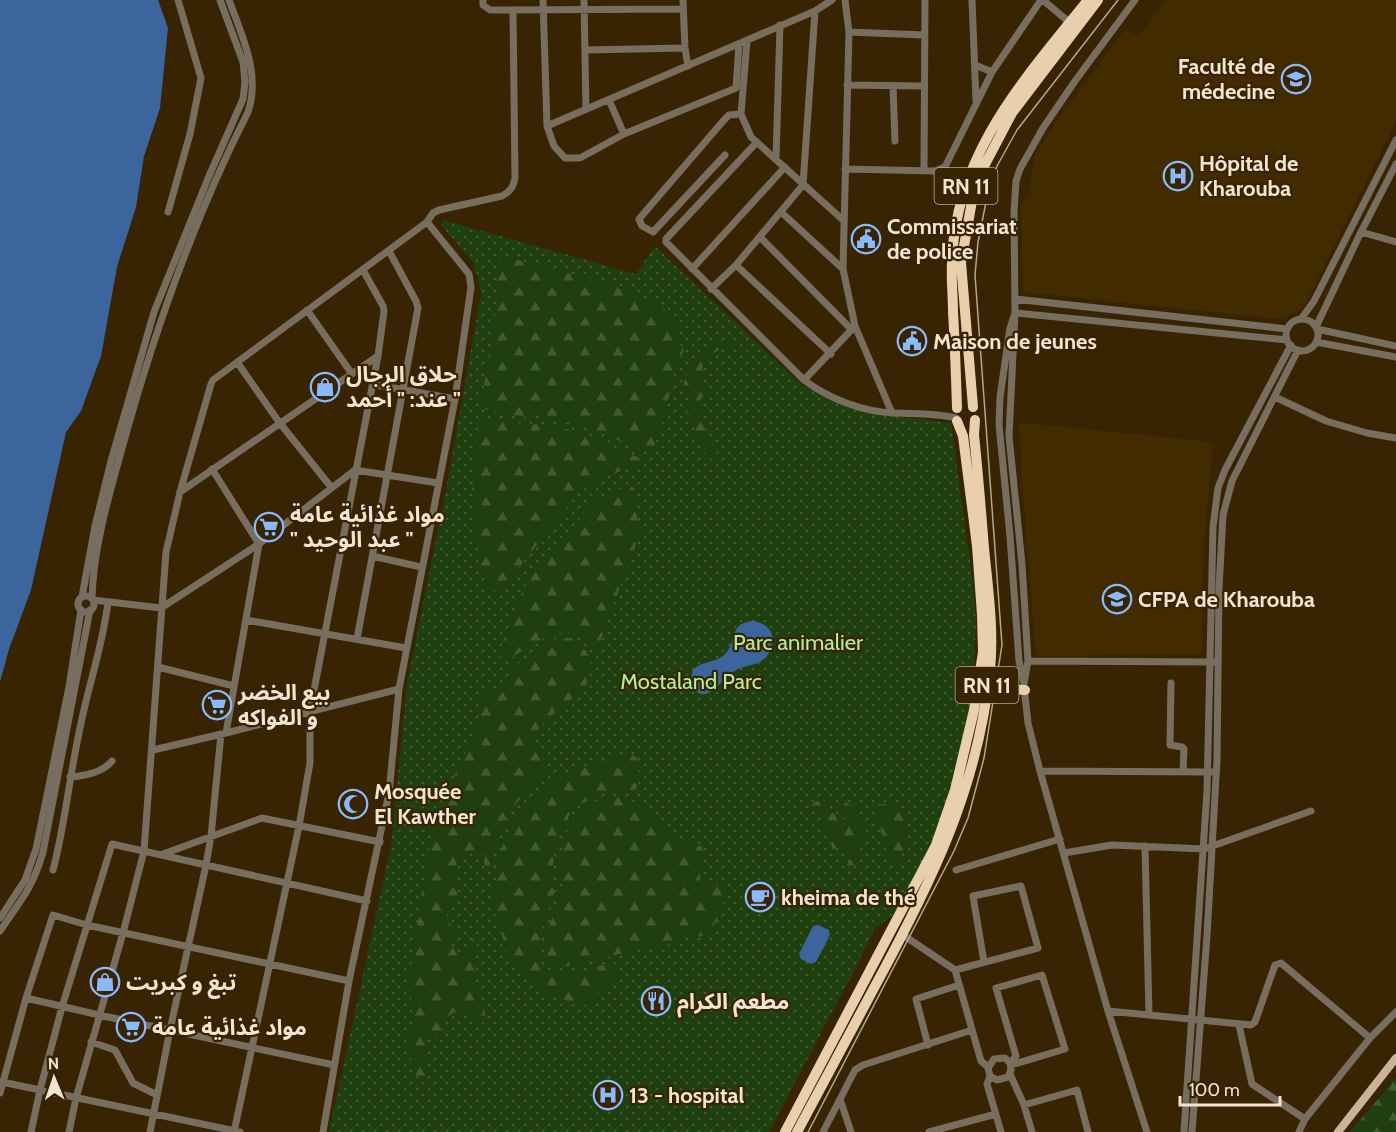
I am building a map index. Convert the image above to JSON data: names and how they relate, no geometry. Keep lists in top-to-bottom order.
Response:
{
  "streets": {
    "highway": ["RN 11"]
  },
  "parks": ["Parc animalier", "Mostaland Parc"],
  "places": {
    "school or university": ["Faculté de médecine", "CFPA de Kharouba"],
    "hospital": ["Hôpital de Kharouba", "13 - hospital"],
    "public building": ["Commissariat de police", "Maison de jeunes"],
    "shop": ["حلاق الرجال عند: \" أحمد \"", "تبغ و كبريت"],
    "supermarket": ["مواد غذائية عامة \" عبد الوحيد \"", "بيع الخضر و الفواكه", "مواد غذائية عامة"],
    "mosque": ["Mosquée El Kawther"],
    "cafe": ["kheima de thé"],
    "restaurant": ["مطعم الكرام"]
  },
  "scale_bar": "100 m",
  "north": "top"
}
